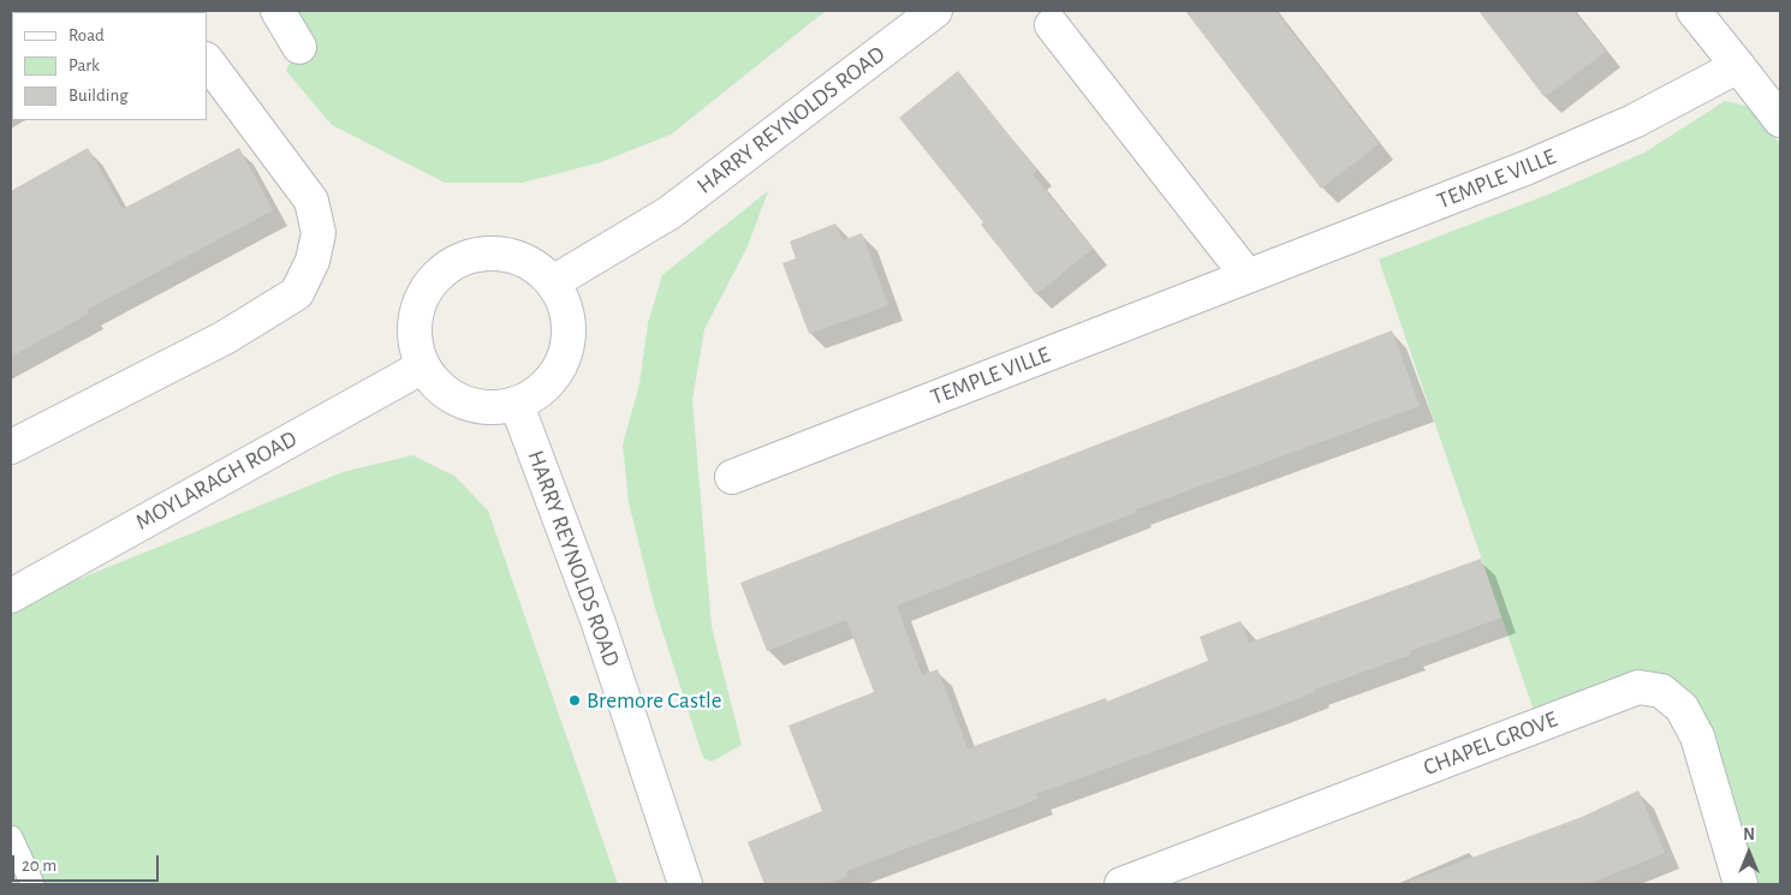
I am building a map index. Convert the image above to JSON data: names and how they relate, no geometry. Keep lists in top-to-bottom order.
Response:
{
  "streets": {
    "street": [
      "HARRY REYNOLDS ROAD",
      "TEMPLE VILLE",
      "MOYLARAGH ROAD",
      "CHAPEL GROVE"
    ]
  },
  "crossings": [
    ["HARRY REYNOLDS ROAD", "MOYLARAGH ROAD"]
  ],
  "places": ["Bremore Castle"],
  "legend": ["Road", "Park", "Building"],
  "scale_bar": "20 m",
  "north": "top"
}
